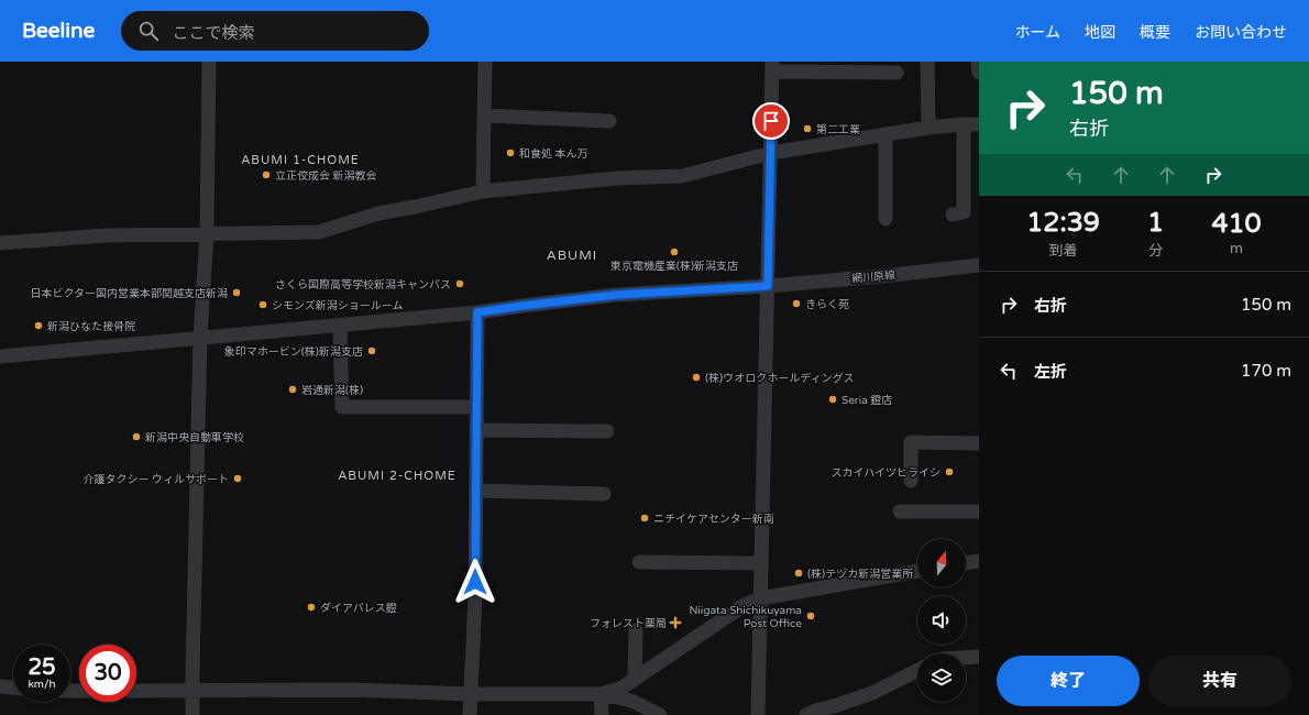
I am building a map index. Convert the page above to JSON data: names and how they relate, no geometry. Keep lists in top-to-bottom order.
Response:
{
  "streets": {
    "street": ["網川原線"]
  },
  "districts": ["ABUMI 1-CHOME", "ABUMI", "ABUMI 2-CHOME"],
  "places": {
    "other": [
      "第二工業",
      "和食処 本ん万",
      "立正佼成会 新潟教会",
      "東京電機産業(株)新潟支店",
      "さくら国際高等学校新潟キャンパス",
      "日本ビクター国内営業本部関越支店新潟",
      "きらく苑",
      "シモンズ新潟ショールーム",
      "新潟ひなた接骨院",
      "象印マホービン(株)新潟支店",
      "(株)ウオロクホールディングス",
      "岩通新潟(株)",
      "Seria 鐙店",
      "新潟中央自動車学校",
      "スカイハイツヒライシ",
      "介護タクシー ウィルサポート",
      "ニチイケアセンター新南",
      "(株)テヅカ新潟営業所",
      "ダイアパレス鐙",
      "Niigata Shichikuyama Post Office"
    ],
    "health": ["フォレスト薬局"]
  },
  "north": "top",
  "page": {
    "header": "Beeline",
    "search": "ここで検索",
    "nav": [
      "ホーム",
      "地図",
      "概要",
      "お問い合わせ"
    ],
    "turn": ["150 m", "右折"],
    "eta": [
      "12:39",
      "到着",
      "1",
      "分",
      "410",
      "m"
    ],
    "list": [
      {
        "name": "右折",
        "value": "150 m"
      },
      {
        "name": "左折",
        "value": "170 m"
      }
    ],
    "speed": "25 km/h",
    "limit": "30",
    "buttons": ["終了", "共有"]
  }
}
